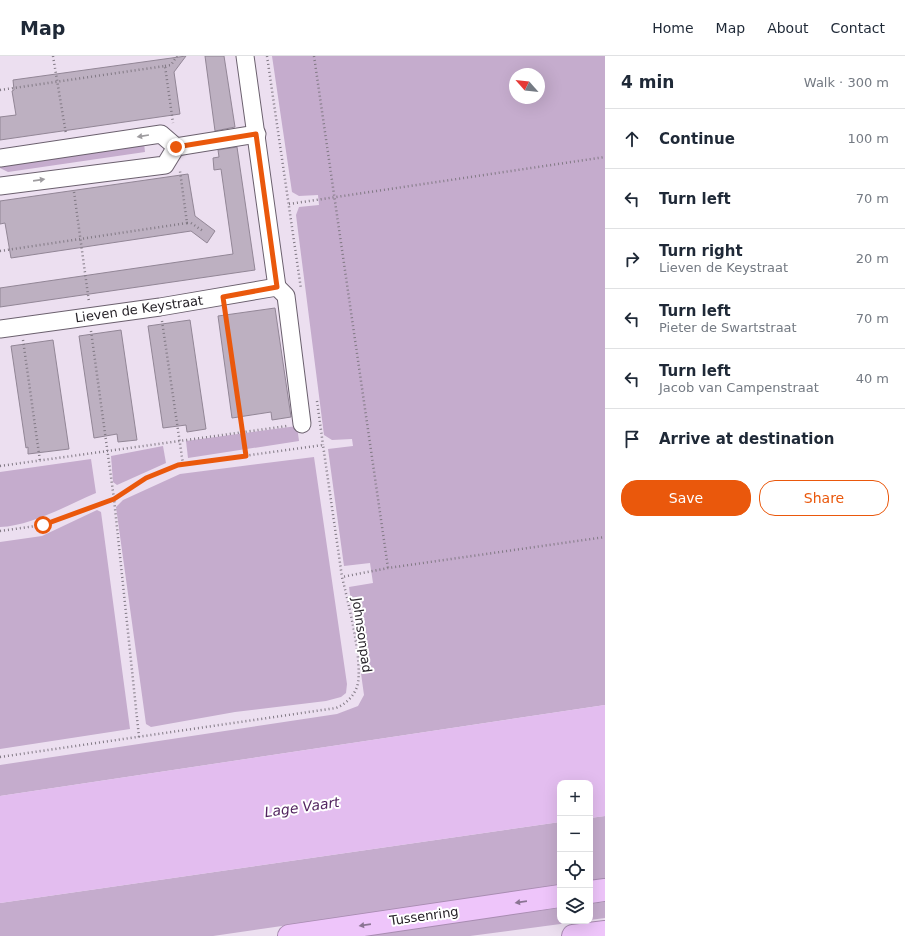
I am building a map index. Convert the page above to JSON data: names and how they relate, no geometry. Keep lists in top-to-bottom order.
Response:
{
  "streets": {
    "highway": ["Tussenring"],
    "street": ["Lieven de Keystraat"],
    "path": ["Johnsonpad"]
  },
  "one_way": ["Tussenring"],
  "water": ["Lage Vaart"],
  "north": "top left",
  "page": {
    "header": "Map",
    "nav": [
      "Home",
      "Map",
      "About",
      "Contact"
    ],
    "heading": ["4 min", "Walk · 300 m"],
    "list": [
      ["Continue", "100 m"],
      ["Turn left", "70 m"],
      ["Turn right", "Lieven de Keystraat", "20 m"],
      ["Turn left", "Pieter de Swartstraat", "70 m"],
      ["Turn left", "Jacob van Campenstraat", "40 m"],
      "Arrive at destination"
    ],
    "buttons": ["Save", "Share"],
    "map_buttons": ["+", "−"]
  }
}
